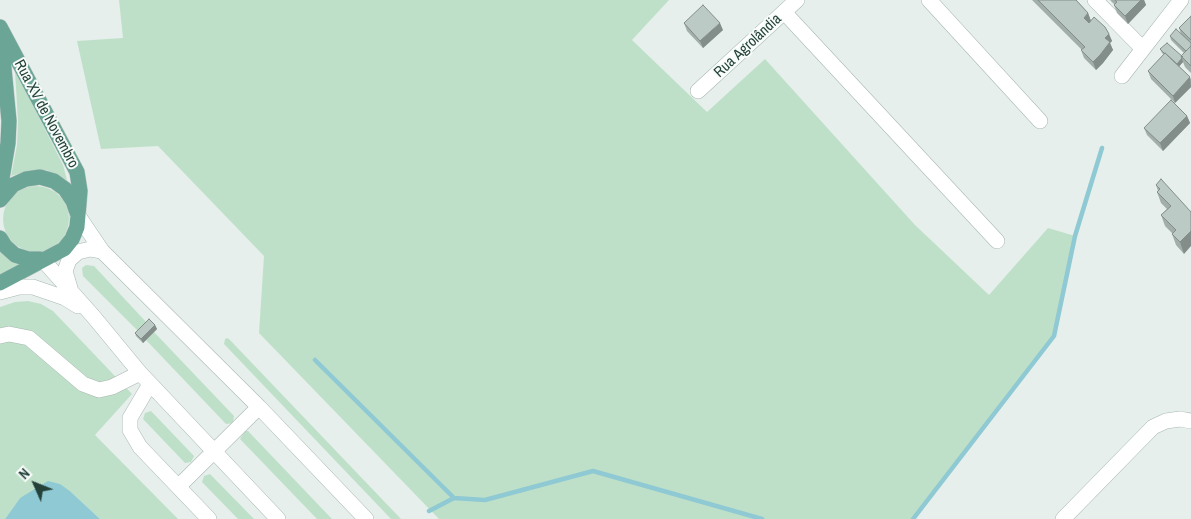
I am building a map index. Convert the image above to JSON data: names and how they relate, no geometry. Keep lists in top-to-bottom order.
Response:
{
  "streets": {
    "main road": ["Rua XV de Novembro"],
    "street": ["Rua Agrolândia"]
  },
  "north": "top left"
}
